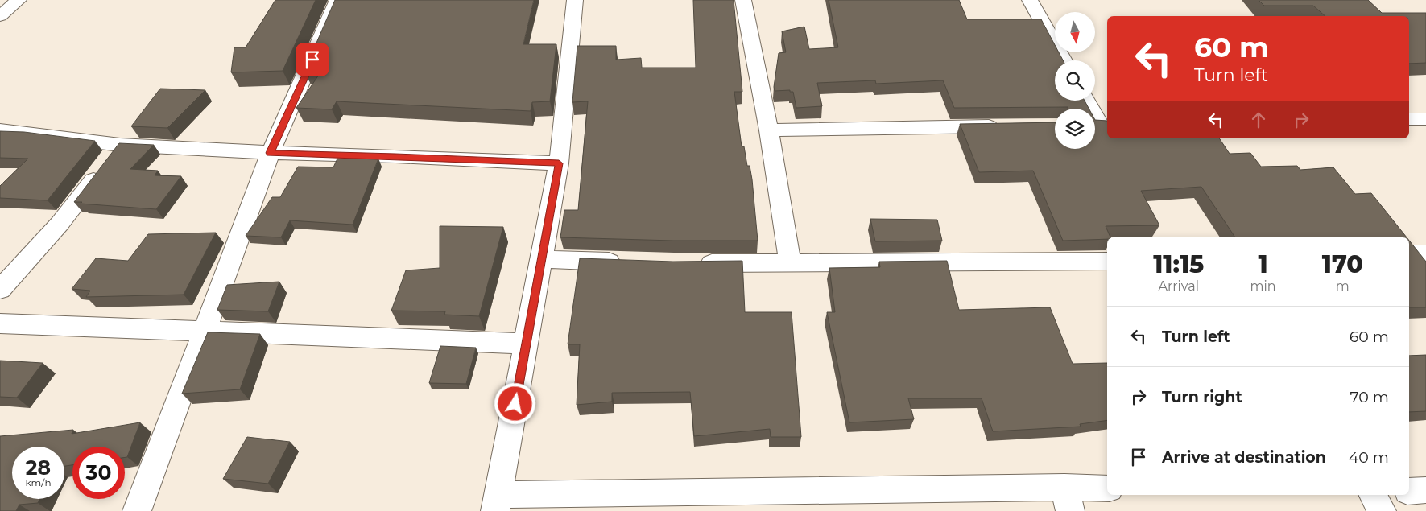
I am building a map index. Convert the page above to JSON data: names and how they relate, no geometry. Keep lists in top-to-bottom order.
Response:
{
  "north": "bottom",
  "page": {
    "turn": ["60 m", "Turn left"],
    "eta": [
      "11:15",
      "Arrival",
      "1",
      "min",
      "170",
      "m"
    ],
    "list": [
      {
        "name": "Turn left",
        "value": "60 m"
      },
      {
        "name": "Turn right",
        "value": "70 m"
      },
      {
        "name": "Arrive at destination",
        "value": "40 m"
      }
    ],
    "speed": "28 km/h",
    "limit": "30"
  }
}
